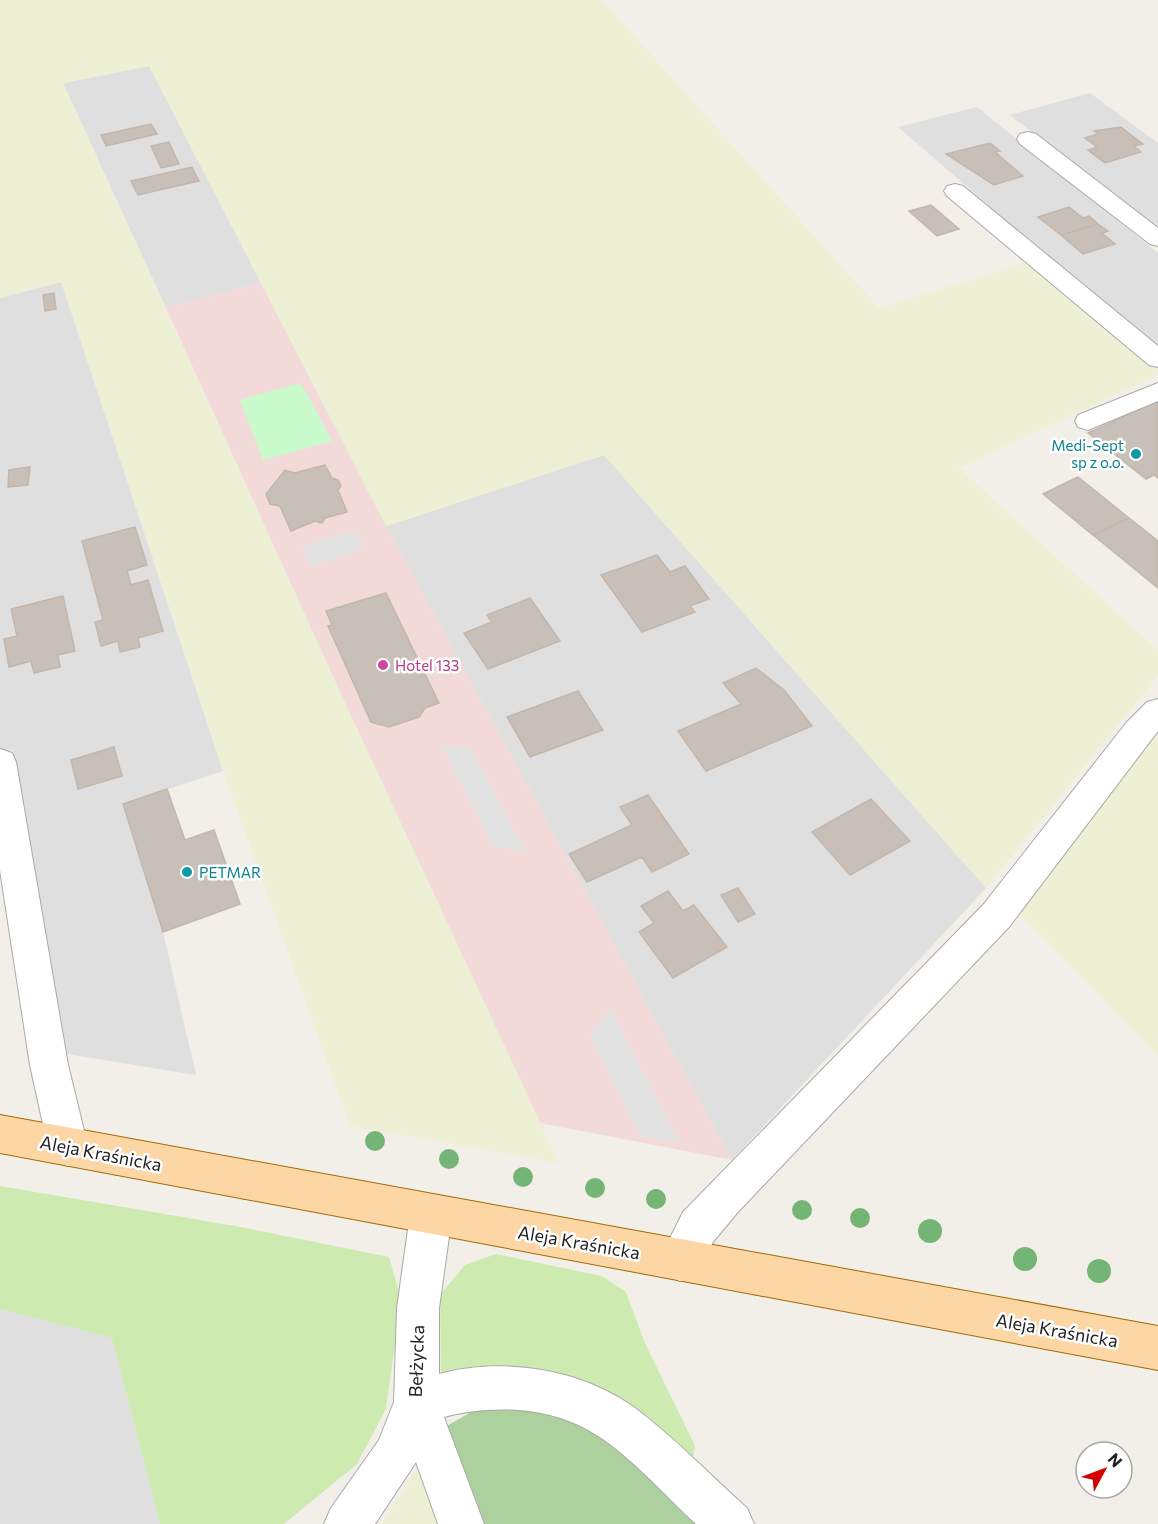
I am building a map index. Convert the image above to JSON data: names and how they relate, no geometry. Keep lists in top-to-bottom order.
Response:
{
  "streets": {
    "main road": ["Aleja Kraśnicka"],
    "street": ["Bełżycka"]
  },
  "crossings": [
    ["Aleja Kraśnicka", "Bełżycka"]
  ],
  "places": ["Medi-Sept sp z o.o.", "Hotel 133", "PETMAR"],
  "north": "top right"
}
